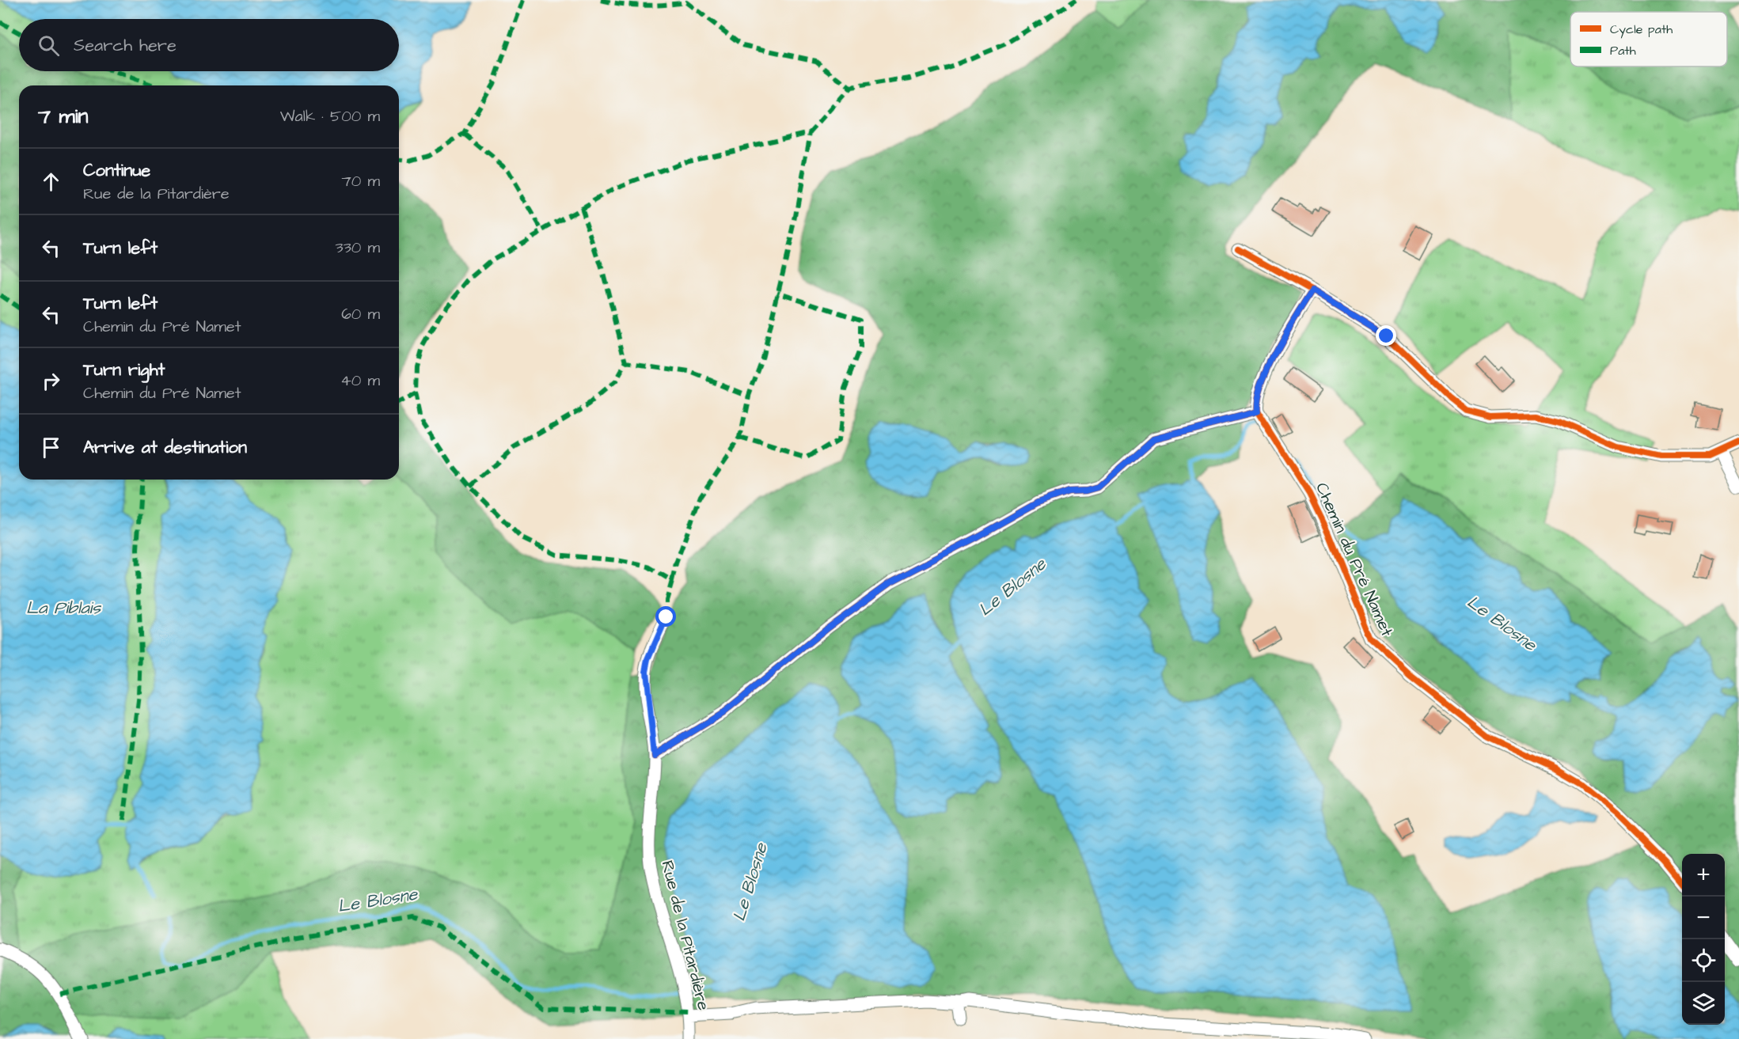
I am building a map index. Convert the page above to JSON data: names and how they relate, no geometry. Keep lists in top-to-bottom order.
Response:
{
  "streets": {
    "street": ["Chemin du Pré Namet", "Rue de la Pitardière"]
  },
  "water": ["Le Blosne", "La Piblais"],
  "legend": ["Cycle path", "Path"],
  "page": {
    "search": "Search here",
    "heading": ["7 min", "Walk · 500 m"],
    "list": [
      ["Continue", "Rue de la Pitardière", "70 m"],
      ["Turn left", "330 m"],
      ["Turn left", "Chemin du Pré Namet", "60 m"],
      ["Turn right", "Chemin du Pré Namet", "40 m"],
      "Arrive at destination"
    ],
    "map_buttons": ["+", "−"]
  }
}
